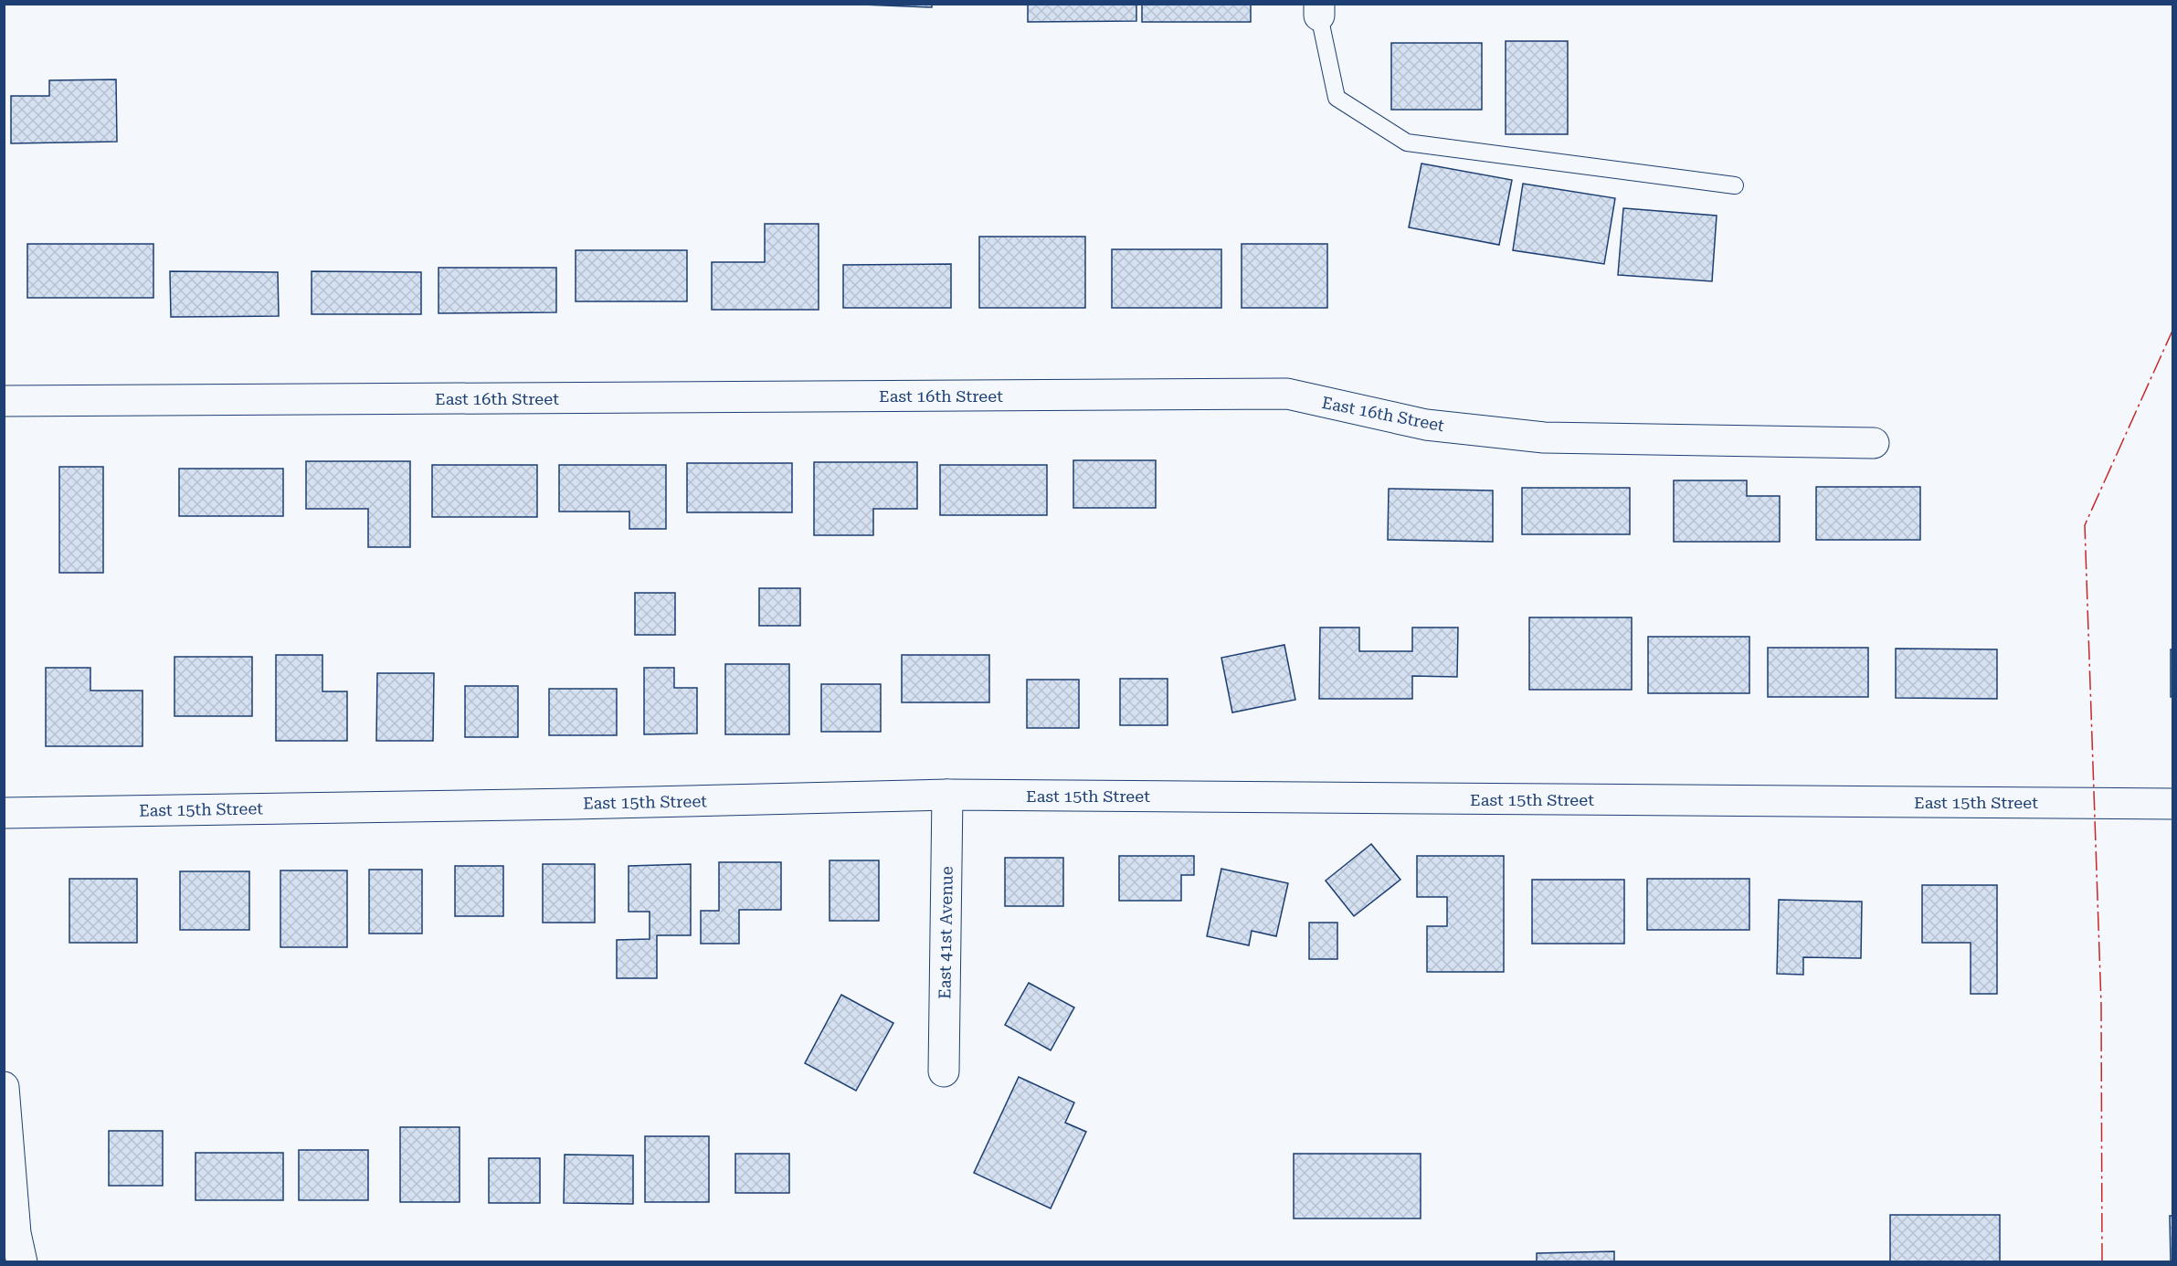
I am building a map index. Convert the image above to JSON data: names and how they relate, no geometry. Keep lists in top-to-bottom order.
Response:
{
  "streets": {
    "street": ["East 16th Street", "East 15th Street", "East 41st Avenue"]
  },
  "crossings": [
    ["East 15th Street", "East 41st Avenue"]
  ]
}
